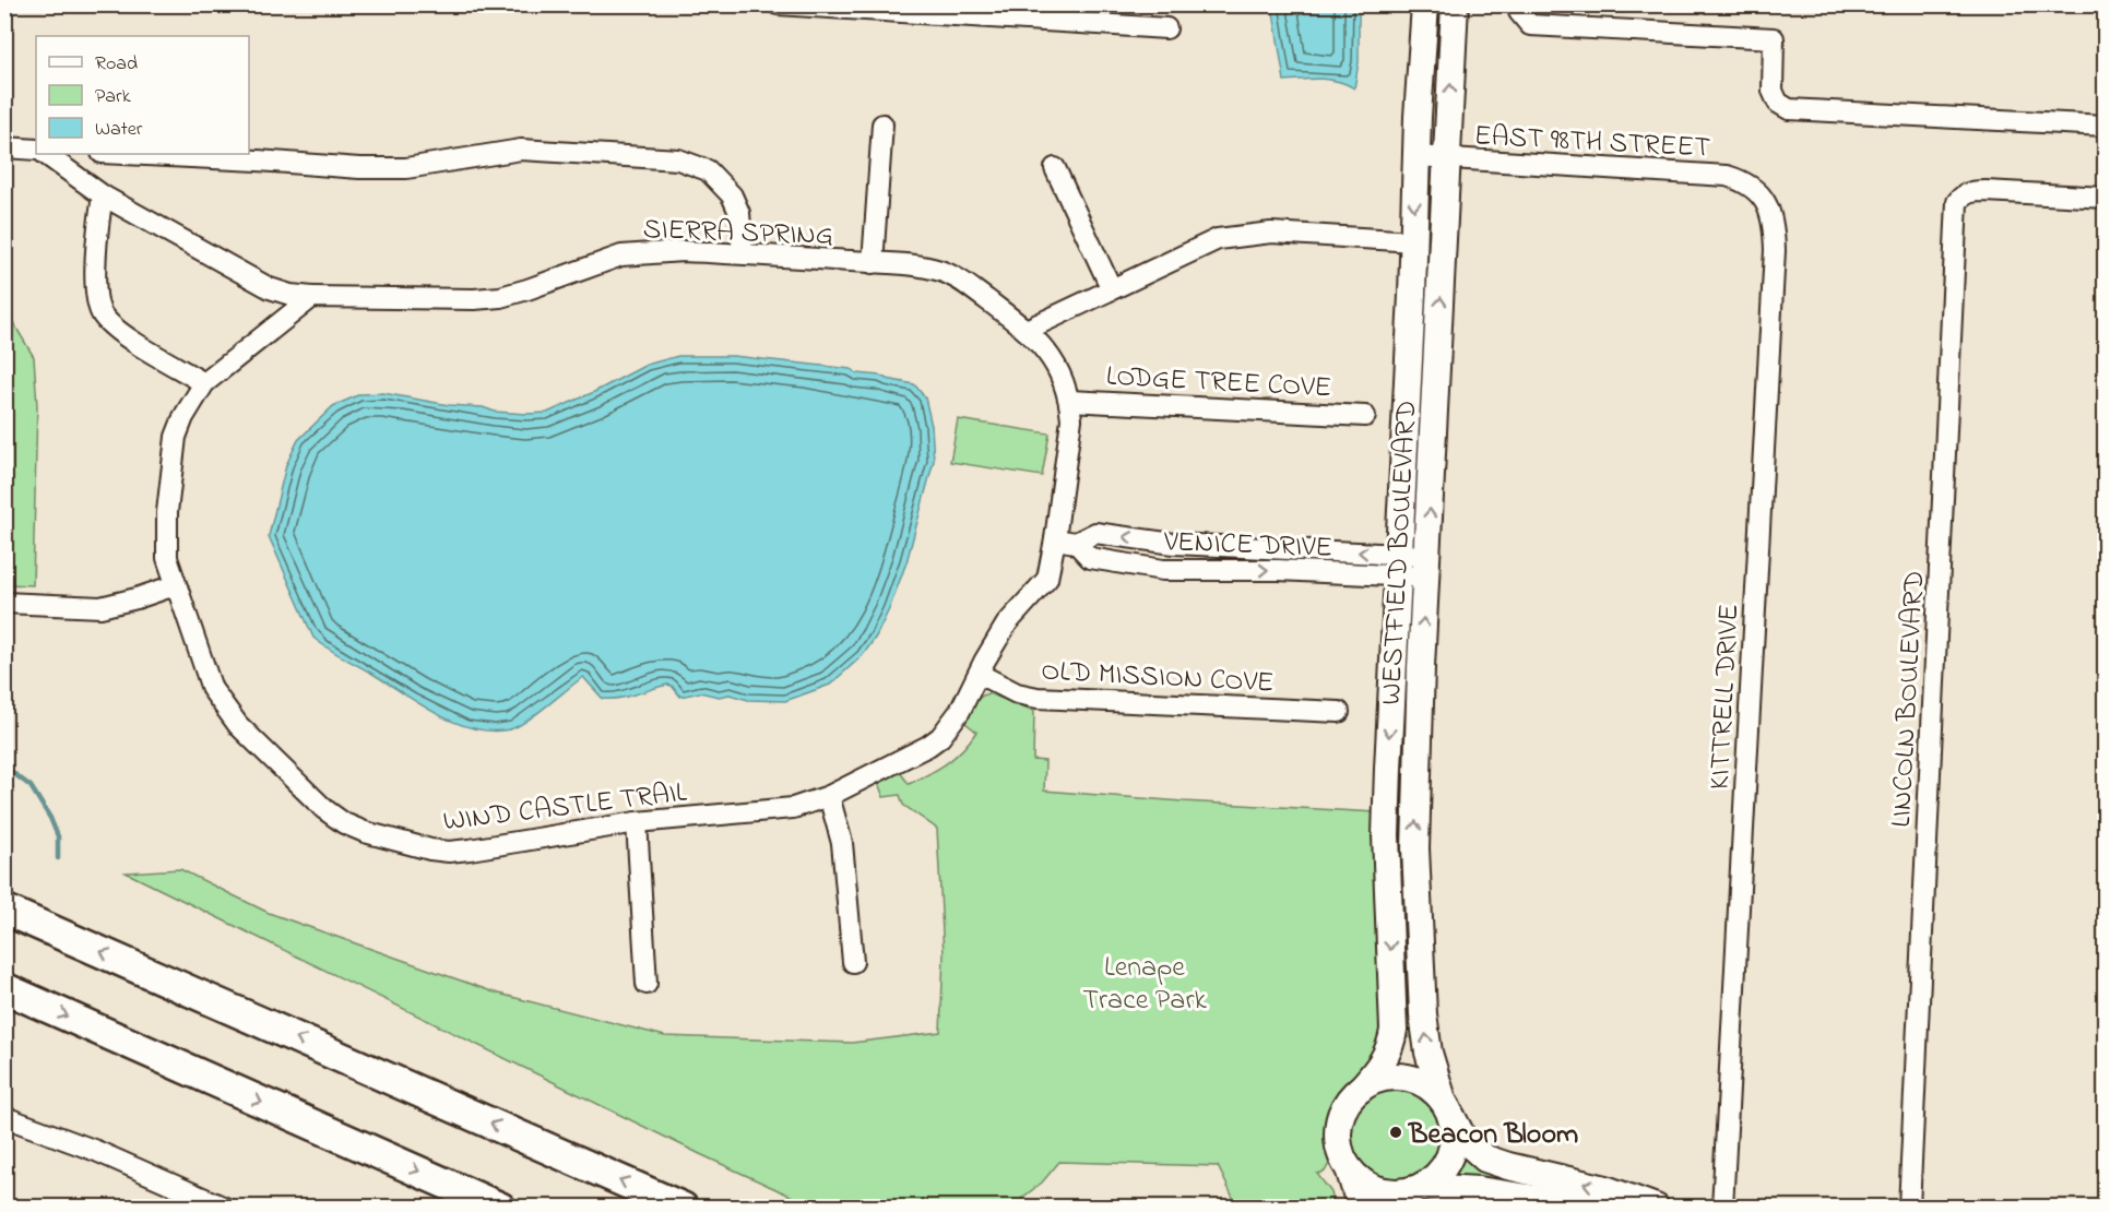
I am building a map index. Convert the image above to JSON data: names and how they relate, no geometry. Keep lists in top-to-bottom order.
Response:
{
  "streets": {
    "main road": ["WESTFIELD BOULEVARD"],
    "street": [
      "EAST 98TH STREET",
      "SIERRA SPRING",
      "LODGE TREE COVE",
      "VENICE DRIVE",
      "OLD MISSION COVE",
      "KITTRELL DRIVE",
      "LINCOLN BOULEVARD",
      "WIND CASTLE TRAIL"
    ]
  },
  "crossings": [
    ["EAST 98TH STREET", "WESTFIELD BOULEVARD"],
    ["EAST 98TH STREET", "KITTRELL DRIVE"],
    ["SIERRA SPRING", "LODGE TREE COVE"],
    ["SIERRA SPRING", "VENICE DRIVE"],
    ["SIERRA SPRING", "WIND CASTLE TRAIL"],
    ["VENICE DRIVE", "WESTFIELD BOULEVARD"],
    ["VENICE DRIVE", "WIND CASTLE TRAIL"],
    ["OLD MISSION COVE", "WIND CASTLE TRAIL"]
  ],
  "parks": ["Lenape Trace Park"],
  "places": ["Beacon Bloom"],
  "legend": ["Road", "Park", "Water"]
}
